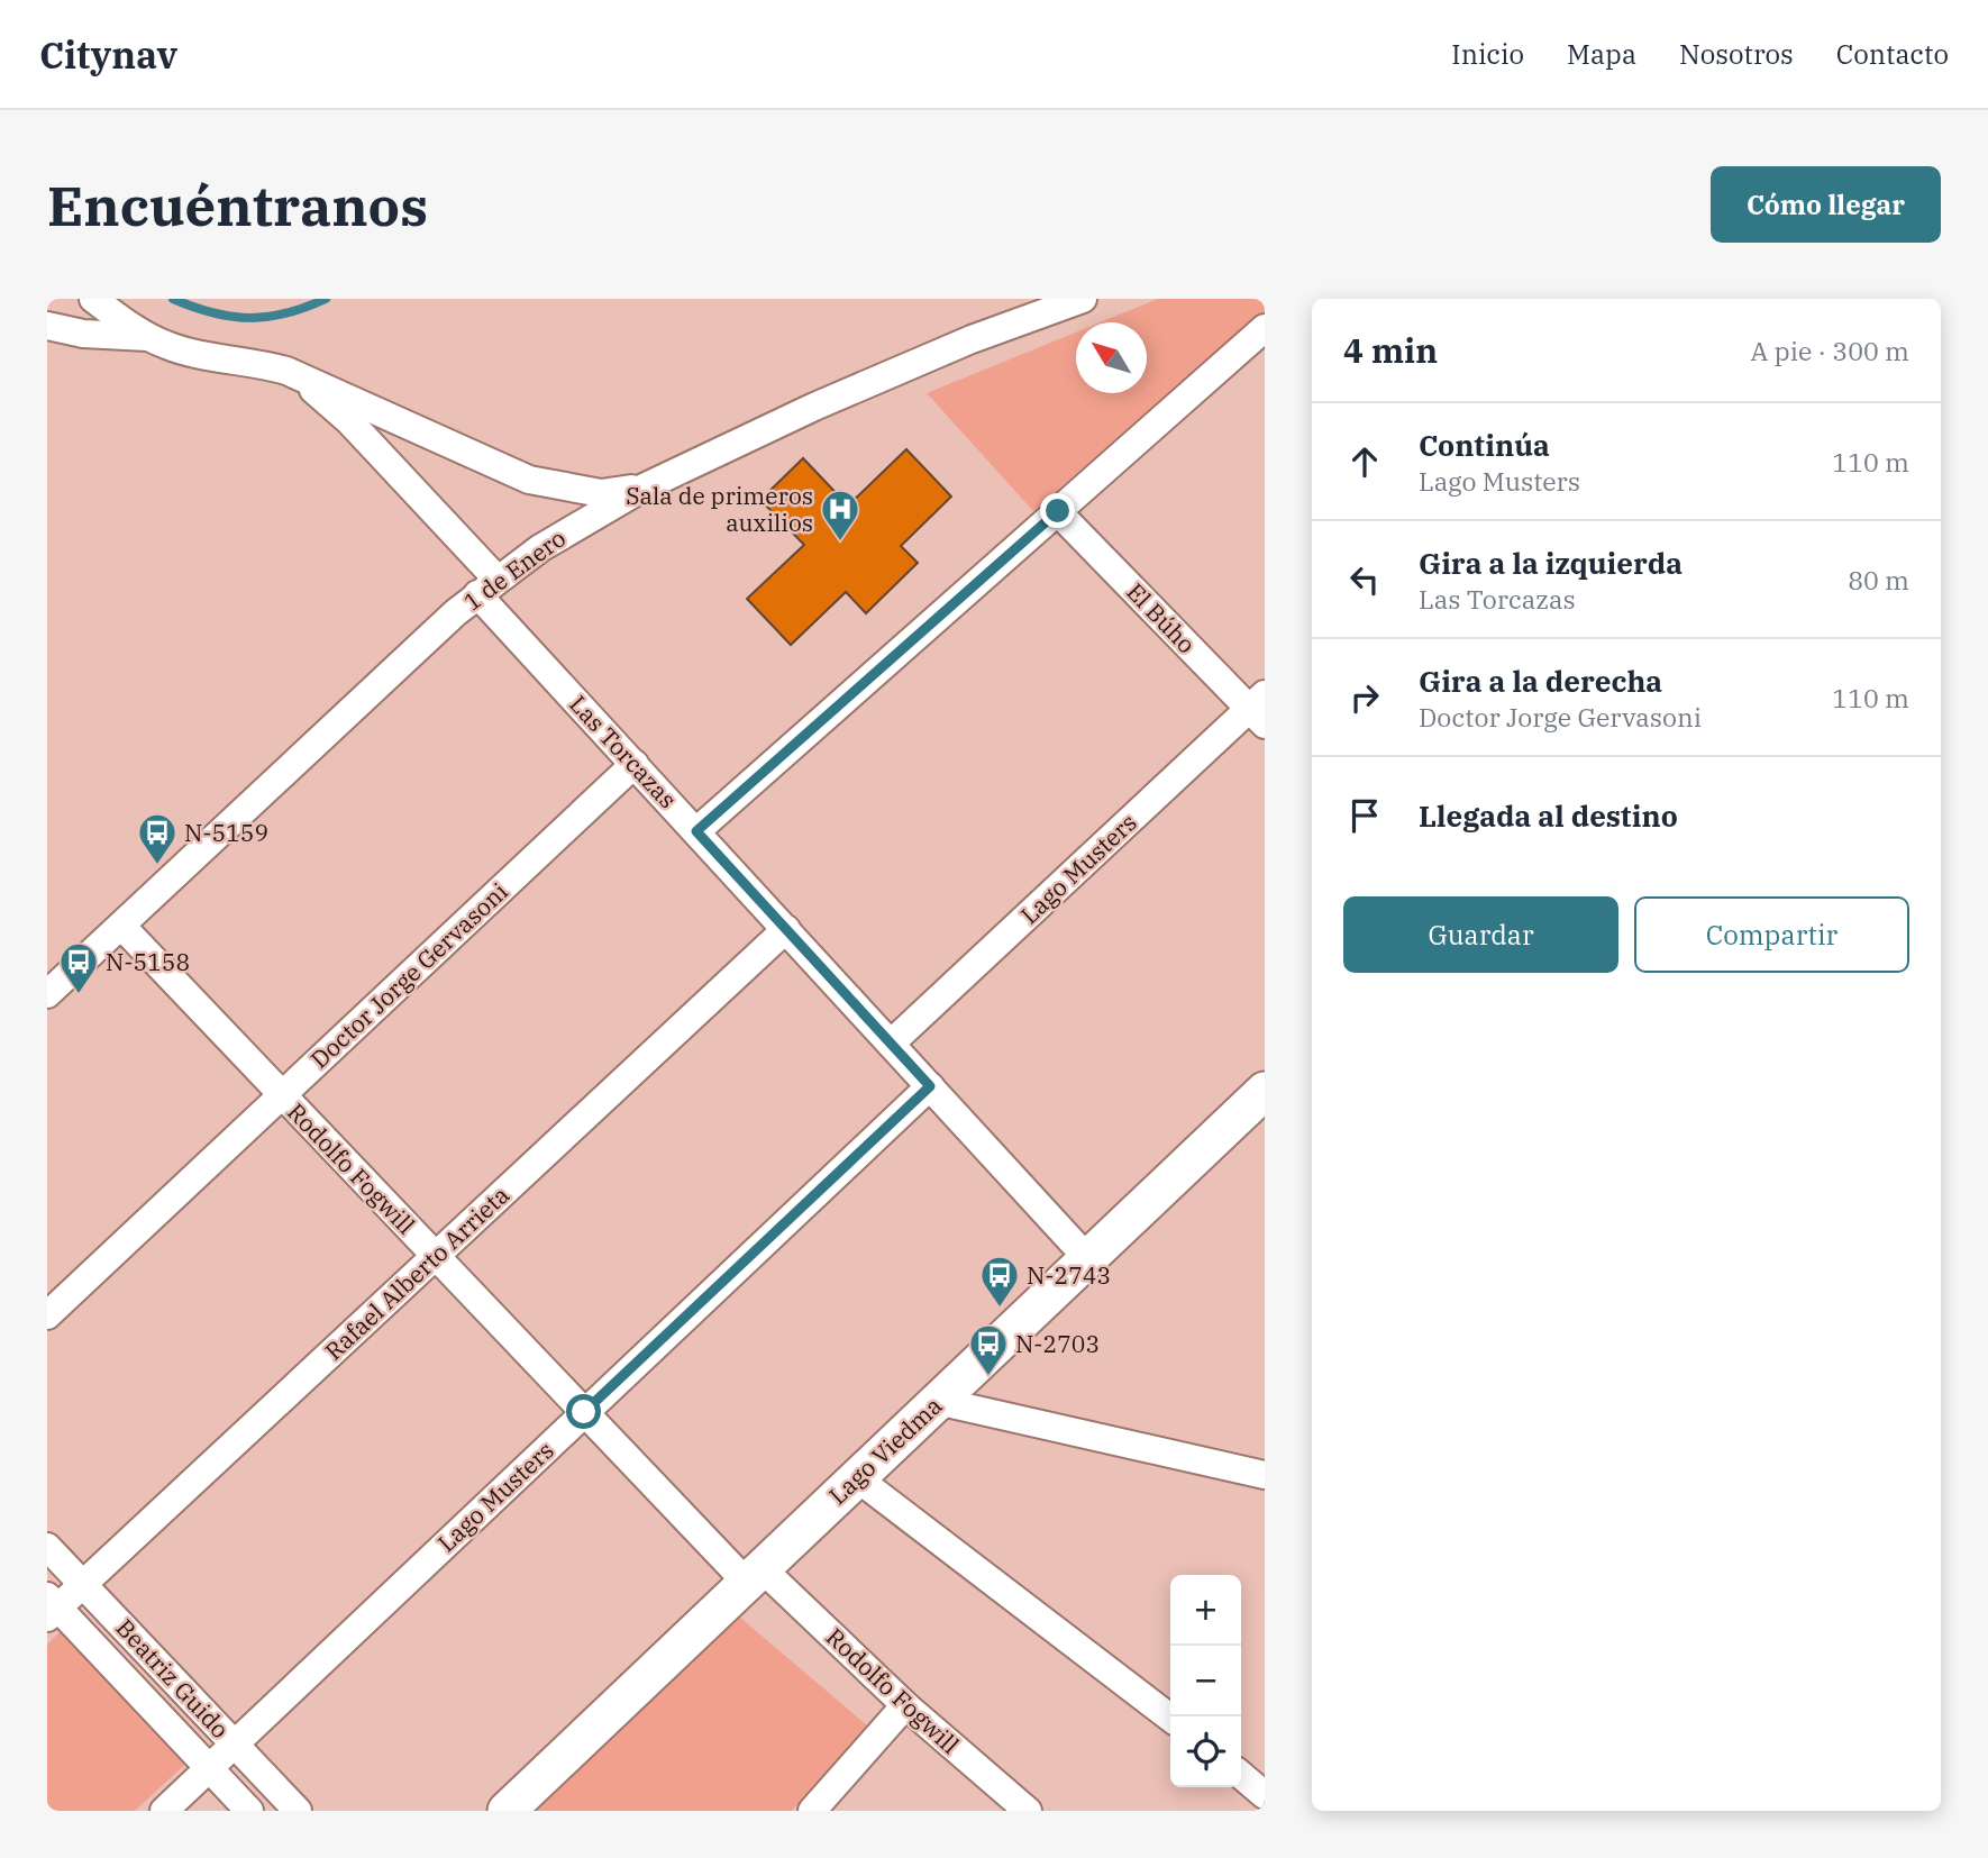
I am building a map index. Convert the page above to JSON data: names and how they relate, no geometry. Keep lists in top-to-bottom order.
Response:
{
  "streets": {
    "main road": ["Lago Viedma"],
    "street": [
      "1 de Enero",
      "El Búho",
      "Las Torcazas",
      "Lago Musters",
      "Doctor Jorge Gervasoni",
      "Rodolfo Fogwill",
      "Rafael Alberto Arrieta",
      "Beatriz Guido"
    ]
  },
  "crossings": [
    ["1 de Enero", "Las Torcazas"],
    ["1 de Enero", "Rodolfo Fogwill"],
    ["El Búho", "Lago Musters"],
    ["Las Torcazas", "Lago Musters"],
    ["Las Torcazas", "Doctor Jorge Gervasoni"],
    ["Las Torcazas", "Rafael Alberto Arrieta"],
    ["Las Torcazas", "Lago Viedma"],
    ["Lago Musters", "Rodolfo Fogwill"],
    ["Lago Musters", "Beatriz Guido"],
    ["Doctor Jorge Gervasoni", "Rodolfo Fogwill"],
    ["Rodolfo Fogwill", "Rafael Alberto Arrieta"],
    ["Rodolfo Fogwill", "Lago Viedma"],
    ["Rafael Alberto Arrieta", "Beatriz Guido"]
  ],
  "places": {
    "hospital": ["Sala de primeros auxilios"],
    "bus stop": [
      "N-5159",
      "N-5158",
      "N-2743",
      "N-2703"
    ]
  },
  "north": "top left",
  "page": {
    "header": "Citynav",
    "nav": [
      "Inicio",
      "Mapa",
      "Nosotros",
      "Contacto"
    ],
    "buttons": [
      "Cómo llegar",
      ["Guardar", "Compartir"]
    ],
    "title": "Encuéntranos",
    "heading": ["4 min", "A pie · 300 m"],
    "list": [
      ["Continúa", "Lago Musters", "110 m"],
      ["Gira a la izquierda", "Las Torcazas", "80 m"],
      ["Gira a la derecha", "Doctor Jorge Gervasoni", "110 m"],
      "Llegada al destino"
    ],
    "map_buttons": ["+", "−"]
  }
}
